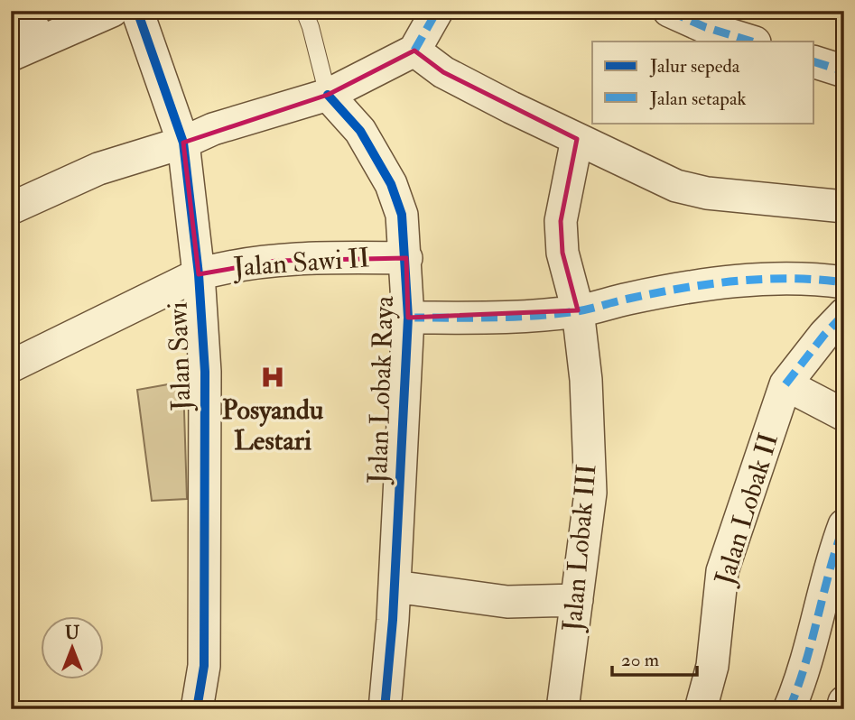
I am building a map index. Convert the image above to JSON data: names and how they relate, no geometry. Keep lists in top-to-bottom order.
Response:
{
  "streets": {
    "street": [
      "Jalan Sawi II",
      "Jalan Sawi",
      "Jalan Lobak Raya",
      "Jalan Lobak II",
      "Jalan Lobak III"
    ]
  },
  "crossings": [
    ["Jalan Sawi II", "Jalan Sawi"],
    ["Jalan Sawi II", "Jalan Lobak Raya"]
  ],
  "places": {
    "hospital": ["Posyandu Lestari"]
  },
  "legend": ["Jalur sepeda", "Jalan setapak"],
  "scale_bar": "20 m",
  "north": "top"
}
